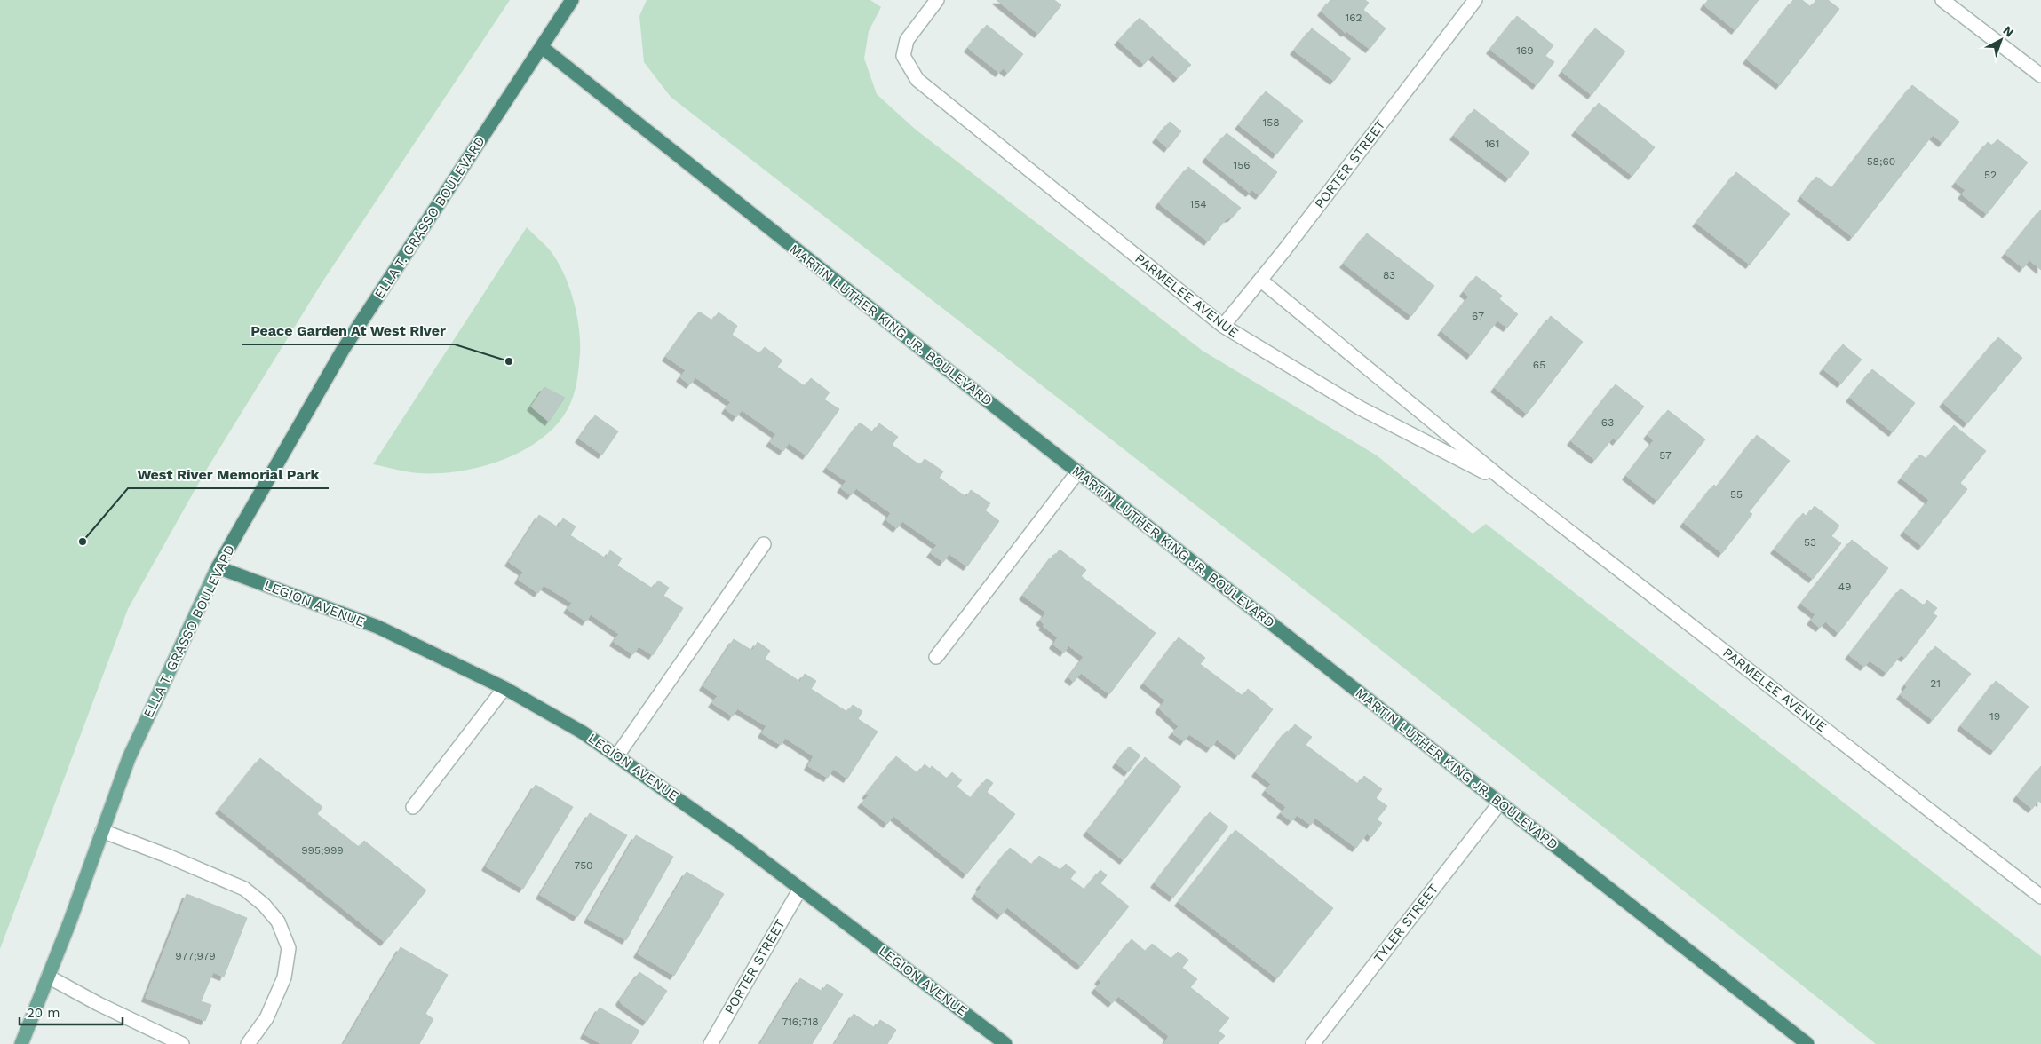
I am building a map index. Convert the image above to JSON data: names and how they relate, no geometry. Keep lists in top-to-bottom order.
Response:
{
  "streets": {
    "highway": ["ELLA T. GRASSO BOULEVARD", "MARTIN LUTHER KING JR. BOULEVARD", "LEGION AVENUE"],
    "street": ["PORTER STREET", "PARMELEE AVENUE", "TYLER STREET"]
  },
  "crossings": [
    ["PORTER STREET", "PARMELEE AVENUE"],
    ["PORTER STREET", "LEGION AVENUE"],
    ["ELLA T. GRASSO BOULEVARD", "MARTIN LUTHER KING JR. BOULEVARD"],
    ["ELLA T. GRASSO BOULEVARD", "LEGION AVENUE"],
    ["MARTIN LUTHER KING JR. BOULEVARD", "TYLER STREET"]
  ],
  "places": ["Peace Garden At West River", "West River Memorial Park"],
  "house_numbers": [
    "162",
    "169",
    "158",
    "161",
    "58;60",
    "156",
    "52",
    "154",
    "83",
    "67",
    "65",
    "63",
    "57",
    "55",
    "53",
    "49",
    "21",
    "19",
    "995;999",
    "750",
    "977;979",
    "716;718"
  ],
  "scale_bar": "20 m",
  "north": "top right"
}
